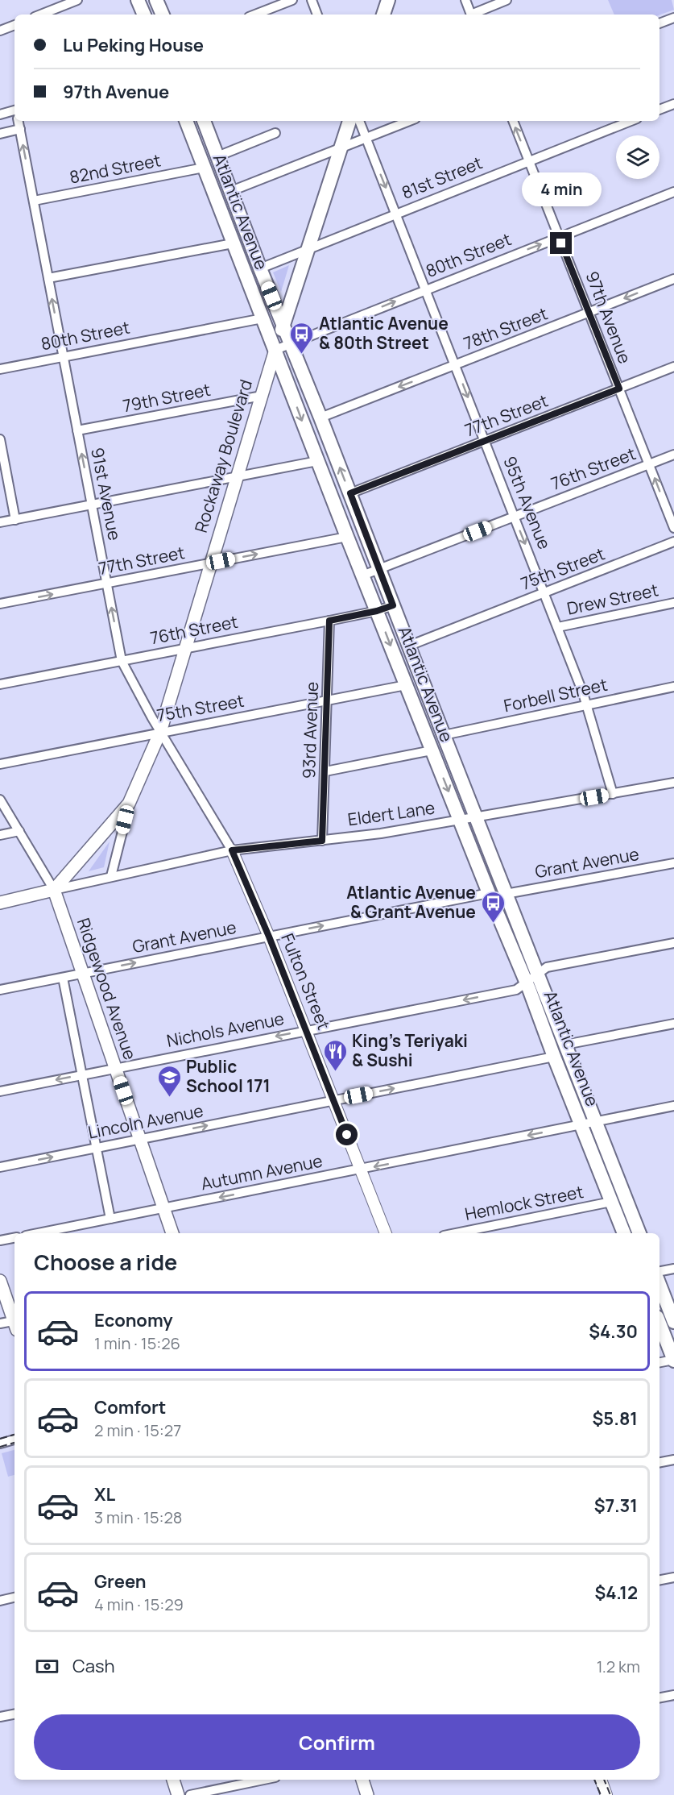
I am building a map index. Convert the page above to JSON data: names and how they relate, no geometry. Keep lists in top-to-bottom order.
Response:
{
  "streets": {
    "main road": [
      "Atlantic Avenue",
      "Rockaway Boulevard",
      "Eldert Lane",
      "Ridgewood Avenue"
    ],
    "street": [
      "82nd Street",
      "81st Street",
      "80th Street",
      "97th Avenue",
      "78th Street",
      "79th Street",
      "77th Street",
      "76th Street",
      "91st Avenue",
      "95th Avenue",
      "75th Street",
      "Drew Street",
      "Forbell Street",
      "93rd Avenue",
      "Grant Avenue",
      "Fulton Street",
      "Nichols Avenue",
      "Lincoln Avenue",
      "Autumn Avenue",
      "Hemlock Street"
    ]
  },
  "crossings": [
    ["82nd Street", "Atlantic Avenue"],
    ["82nd Street", "91st Avenue"],
    ["81st Street", "Atlantic Avenue"],
    ["81st Street", "97th Avenue"],
    ["81st Street", "Rockaway Boulevard"],
    ["81st Street", "95th Avenue"],
    ["Atlantic Avenue", "80th Street"],
    ["Atlantic Avenue", "78th Street"],
    ["Atlantic Avenue", "77th Street"],
    ["Atlantic Avenue", "Rockaway Boulevard"],
    ["Atlantic Avenue", "76th Street"],
    ["Atlantic Avenue", "75th Street"],
    ["Atlantic Avenue", "Forbell Street"],
    ["Atlantic Avenue", "Eldert Lane"],
    ["Atlantic Avenue", "Grant Avenue"],
    ["Atlantic Avenue", "Nichols Avenue"],
    ["Atlantic Avenue", "Lincoln Avenue"],
    ["Atlantic Avenue", "Autumn Avenue"],
    ["Atlantic Avenue", "Hemlock Street"],
    ["80th Street", "97th Avenue"],
    ["80th Street", "Rockaway Boulevard"],
    ["80th Street", "91st Avenue"],
    ["80th Street", "95th Avenue"],
    ["97th Avenue", "78th Street"],
    ["97th Avenue", "77th Street"],
    ["97th Avenue", "76th Street"],
    ["78th Street", "95th Avenue"],
    ["79th Street", "Rockaway Boulevard"],
    ["79th Street", "91st Avenue"],
    ["77th Street", "Rockaway Boulevard"],
    ["77th Street", "91st Avenue"],
    ["77th Street", "95th Avenue"],
    ["Rockaway Boulevard", "76th Street"],
    ["Rockaway Boulevard", "91st Avenue"],
    ["Rockaway Boulevard", "75th Street"],
    ["Rockaway Boulevard", "Eldert Lane"],
    ["Rockaway Boulevard", "Ridgewood Avenue"],
    ["76th Street", "91st Avenue"],
    ["76th Street", "95th Avenue"],
    ["76th Street", "93rd Avenue"],
    ["91st Avenue", "75th Street"],
    ["91st Avenue", "Eldert Lane"],
    ["91st Avenue", "Fulton Street"],
    ["95th Avenue", "75th Street"],
    ["95th Avenue", "Drew Street"],
    ["95th Avenue", "Forbell Street"],
    ["95th Avenue", "Eldert Lane"],
    ["75th Street", "93rd Avenue"],
    ["93rd Avenue", "Eldert Lane"],
    ["Eldert Lane", "Fulton Street"],
    ["Eldert Lane", "Ridgewood Avenue"],
    ["Grant Avenue", "Fulton Street"],
    ["Grant Avenue", "Ridgewood Avenue"],
    ["Fulton Street", "Nichols Avenue"],
    ["Fulton Street", "Lincoln Avenue"],
    ["Fulton Street", "Autumn Avenue"],
    ["Ridgewood Avenue", "Nichols Avenue"],
    ["Ridgewood Avenue", "Lincoln Avenue"],
    ["Ridgewood Avenue", "Autumn Avenue"]
  ],
  "one_way": [
    "80th Street",
    "78th Street",
    "77th Street",
    "91st Avenue",
    "Grant Avenue",
    "Nichols Avenue",
    "Lincoln Avenue",
    "Autumn Avenue"
  ],
  "places": {
    "bus stop": ["Atlantic Avenue & 80th Street", "Atlantic Avenue & Grant Avenue"],
    "restaurant": ["King's Teriyaki & Sushi"],
    "school or university": ["Public School 171"]
  },
  "page": {
    "banner": ["Lu Peking House", "97th Avenue"],
    "bubble": "4 min",
    "heading": "Choose a ride",
    "list": [
      {
        "name": "Economy",
        "note": "1 min · 15:26",
        "value": "$4.30"
      },
      {
        "name": "Comfort",
        "note": "2 min · 15:27",
        "value": "$5.81"
      },
      {
        "name": "XL",
        "note": "3 min · 15:28",
        "value": "$7.31"
      },
      {
        "name": "Green",
        "note": "4 min · 15:29",
        "value": "$4.12"
      }
    ],
    "pay": ["Cash", "1.2 km"],
    "buttons": "Confirm"
  }
}
